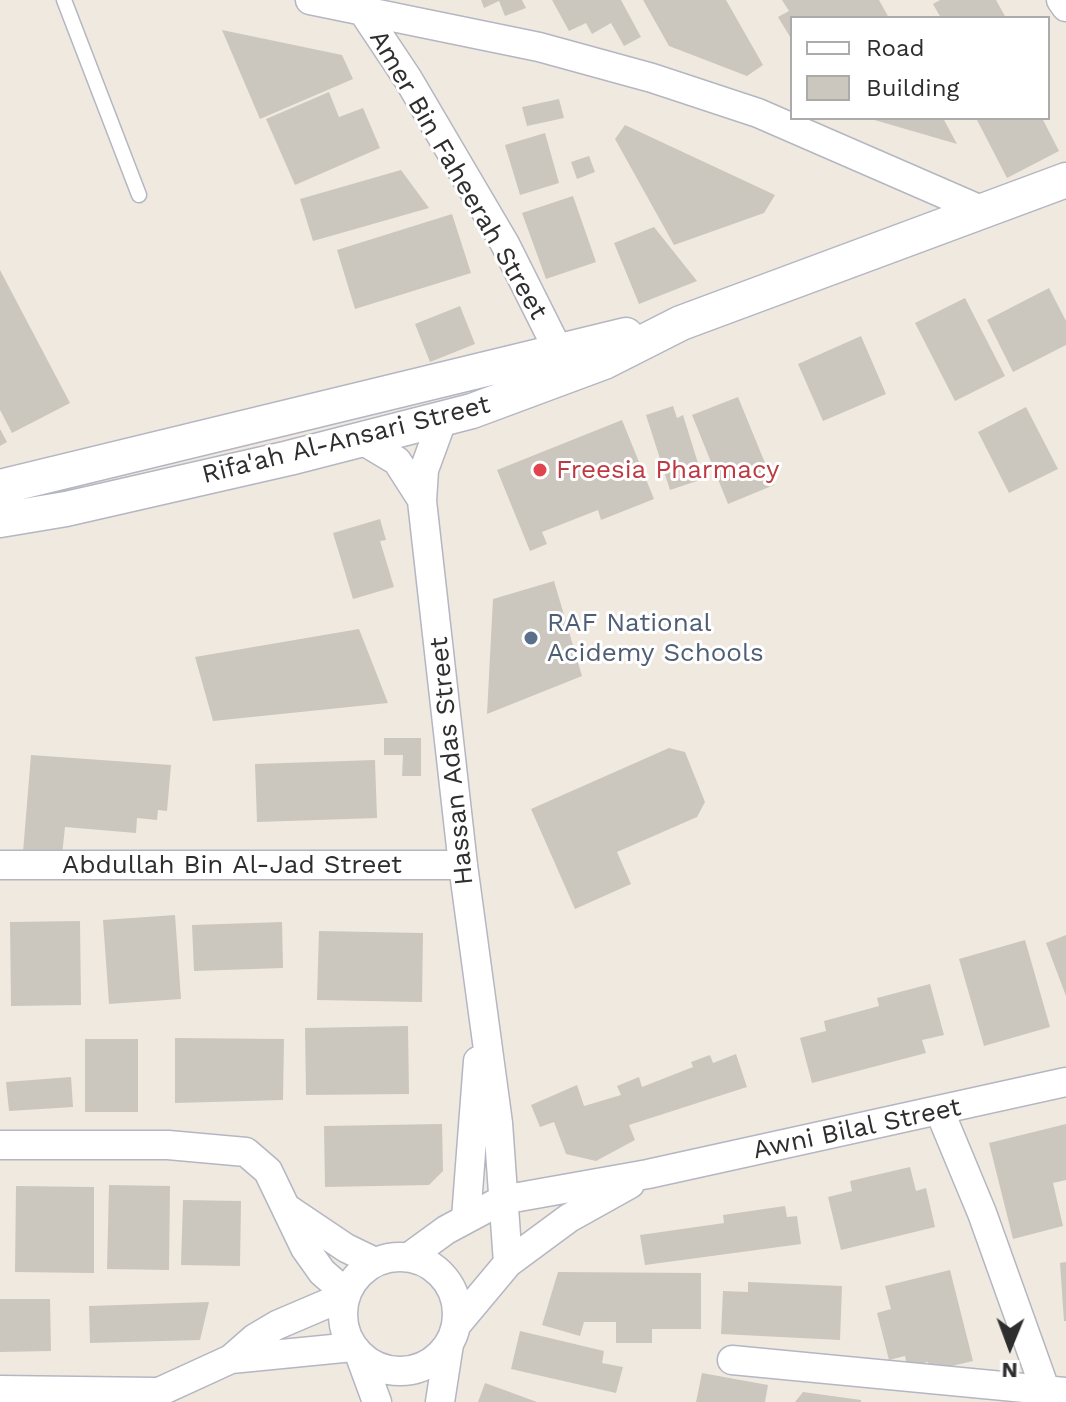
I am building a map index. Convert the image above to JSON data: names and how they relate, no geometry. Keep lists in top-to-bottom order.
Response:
{
  "streets": {
    "street": [
      "Amer Bin Faheerah Street",
      "Rifa'ah Al-Ansari Street",
      "Hassan Adas Street",
      "Abdullah Bin Al-Jad Street",
      "Awni Bilal Street"
    ]
  },
  "crossings": [
    ["Amer Bin Faheerah Street", "Rifa'ah Al-Ansari Street"],
    ["Rifa'ah Al-Ansari Street", "Hassan Adas Street"],
    ["Hassan Adas Street", "Abdullah Bin Al-Jad Street"],
    ["Hassan Adas Street", "Awni Bilal Street"]
  ],
  "places": ["Freesia Pharmacy", "RAF National Acidemy Schools"],
  "legend": ["Road", "Building"],
  "north": "bottom"
}
